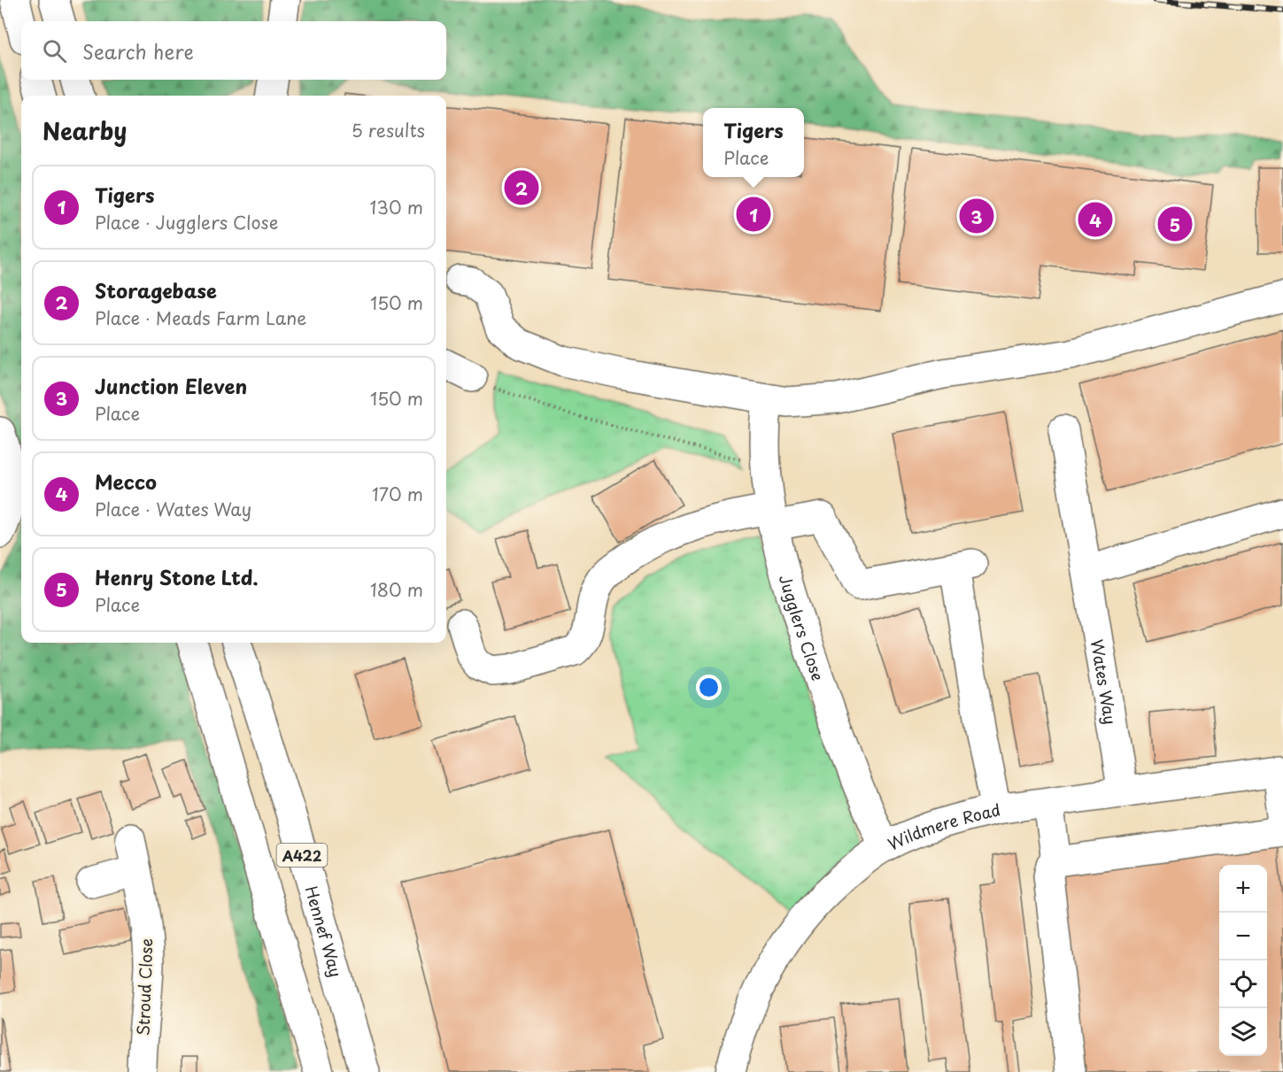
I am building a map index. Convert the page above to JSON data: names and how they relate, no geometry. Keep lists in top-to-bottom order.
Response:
{
  "streets": {
    "main road": [
      "Jugglers Close",
      "Wates Way",
      "Wildmere Road",
      "A422",
      "Hennef Way",
      "Stroud Close"
    ]
  },
  "crossings": [
    ["Jugglers Close", "Wildmere Road"],
    ["Wates Way", "Wildmere Road"]
  ],
  "page": {
    "search": "Search here",
    "heading": ["Nearby", "5 results"],
    "popup": ["Tigers", "Place"],
    "list": [
      {
        "mark": "1",
        "name": "Tigers",
        "note": "Place · Jugglers Close",
        "value": "130 m"
      },
      {
        "mark": "2",
        "name": "Storagebase",
        "note": "Place · Meads Farm Lane",
        "value": "150 m"
      },
      {
        "mark": "3",
        "name": "Junction Eleven",
        "note": "Place",
        "value": "150 m"
      },
      {
        "mark": "4",
        "name": "Mecco",
        "note": "Place · Wates Way",
        "value": "170 m"
      },
      {
        "mark": "5",
        "name": "Henry Stone Ltd.",
        "note": "Place",
        "value": "180 m"
      }
    ],
    "pins": [
      "2",
      "1",
      "3",
      "4",
      "5"
    ],
    "map_buttons": ["+", "−"]
  }
}
